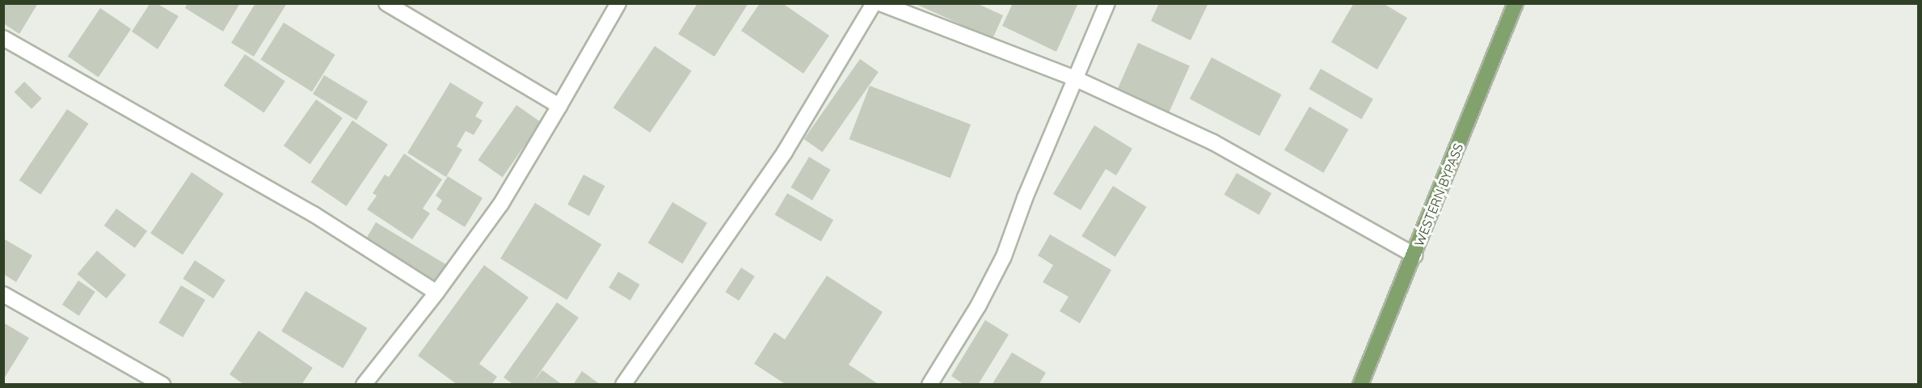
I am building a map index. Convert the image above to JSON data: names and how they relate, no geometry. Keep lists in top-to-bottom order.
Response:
{
  "streets": {
    "main road": ["WESTERN BYPASS"]
  }
}
